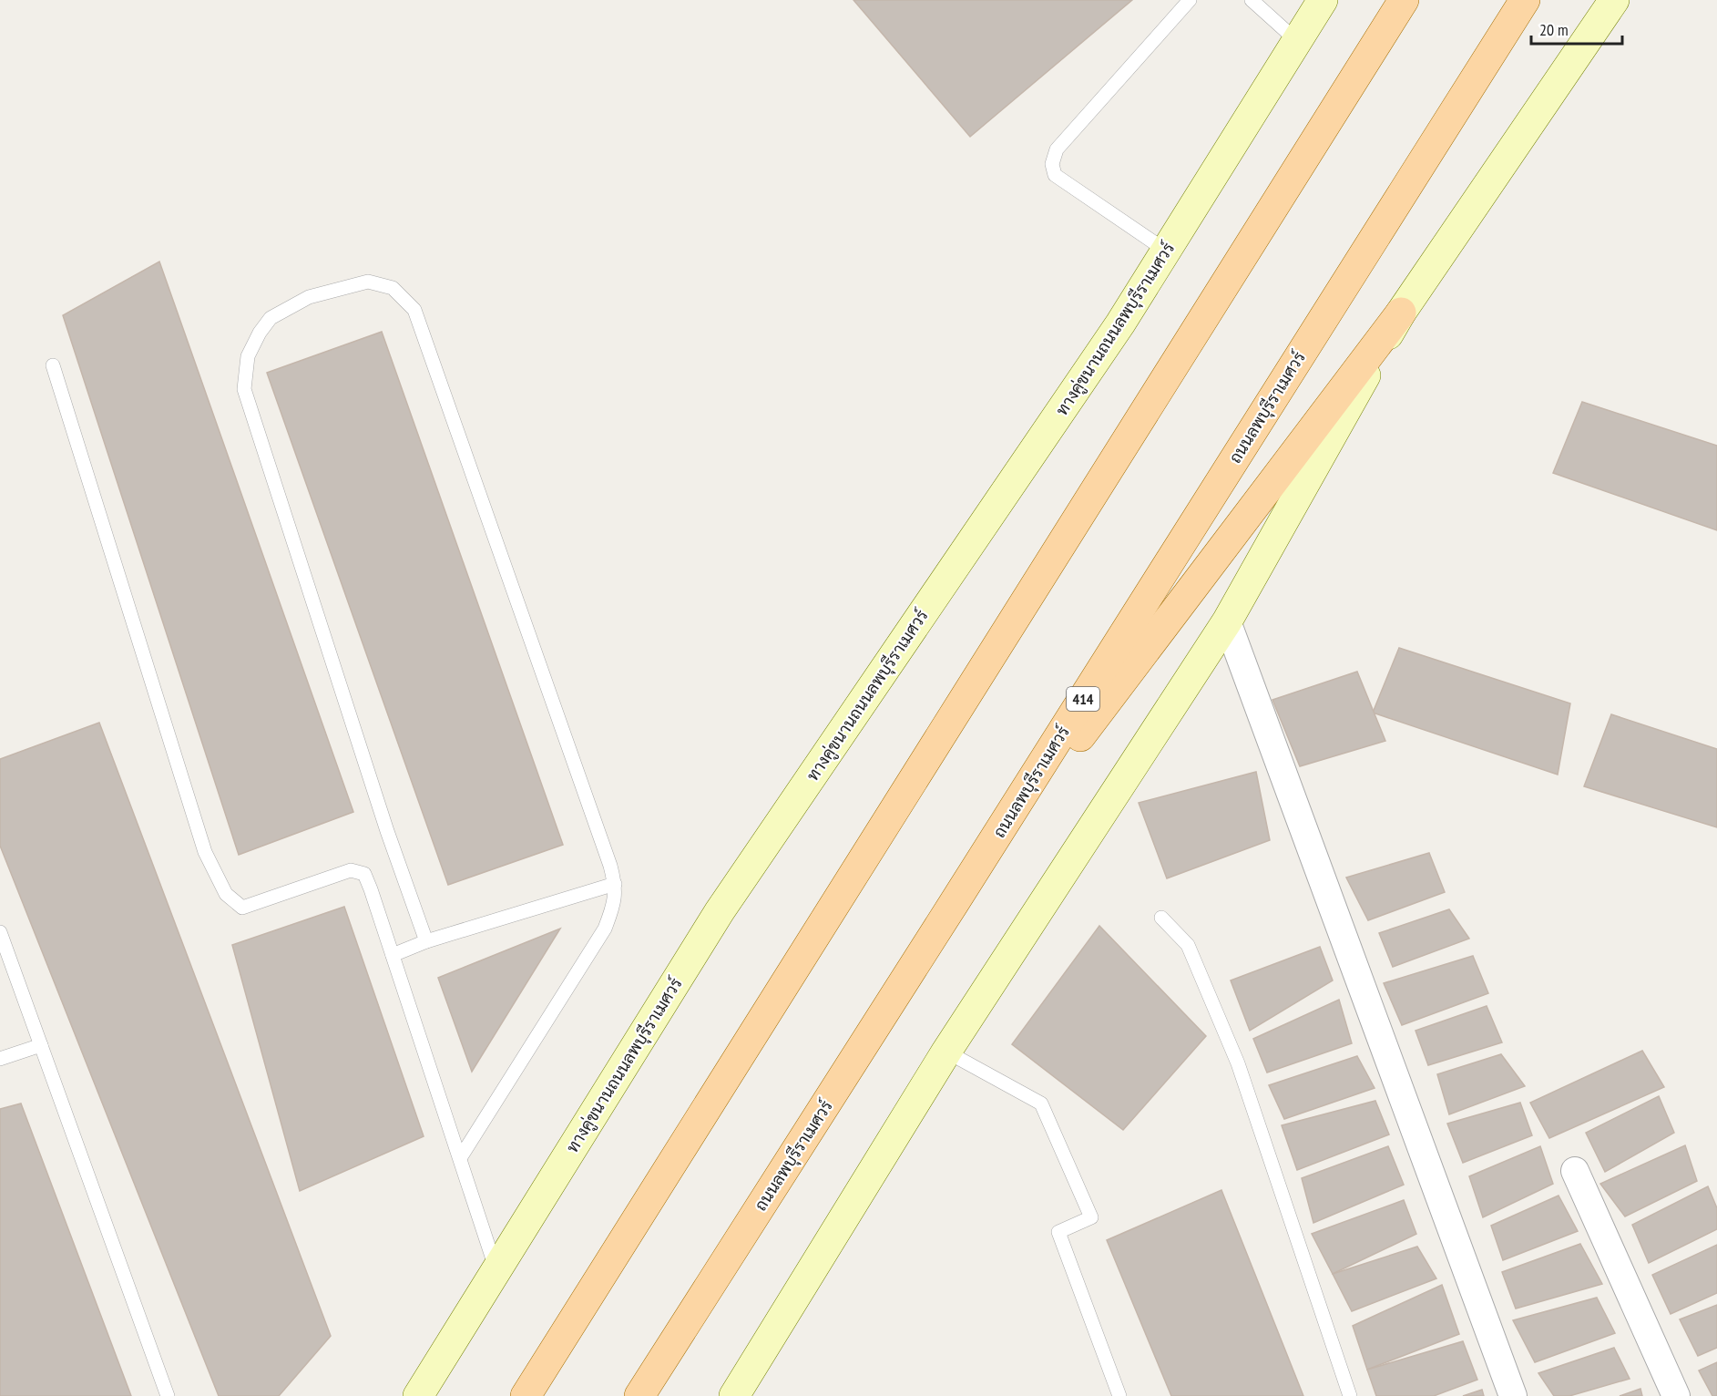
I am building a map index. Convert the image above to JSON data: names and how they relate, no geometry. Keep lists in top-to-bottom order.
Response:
{
  "streets": {
    "main road": ["ทางคู่ขนานถนนลพบุรีราเมศวร์", "ถนนลพบุรีราเมศวร์", "414"]
  },
  "scale_bar": "20 m"
}
